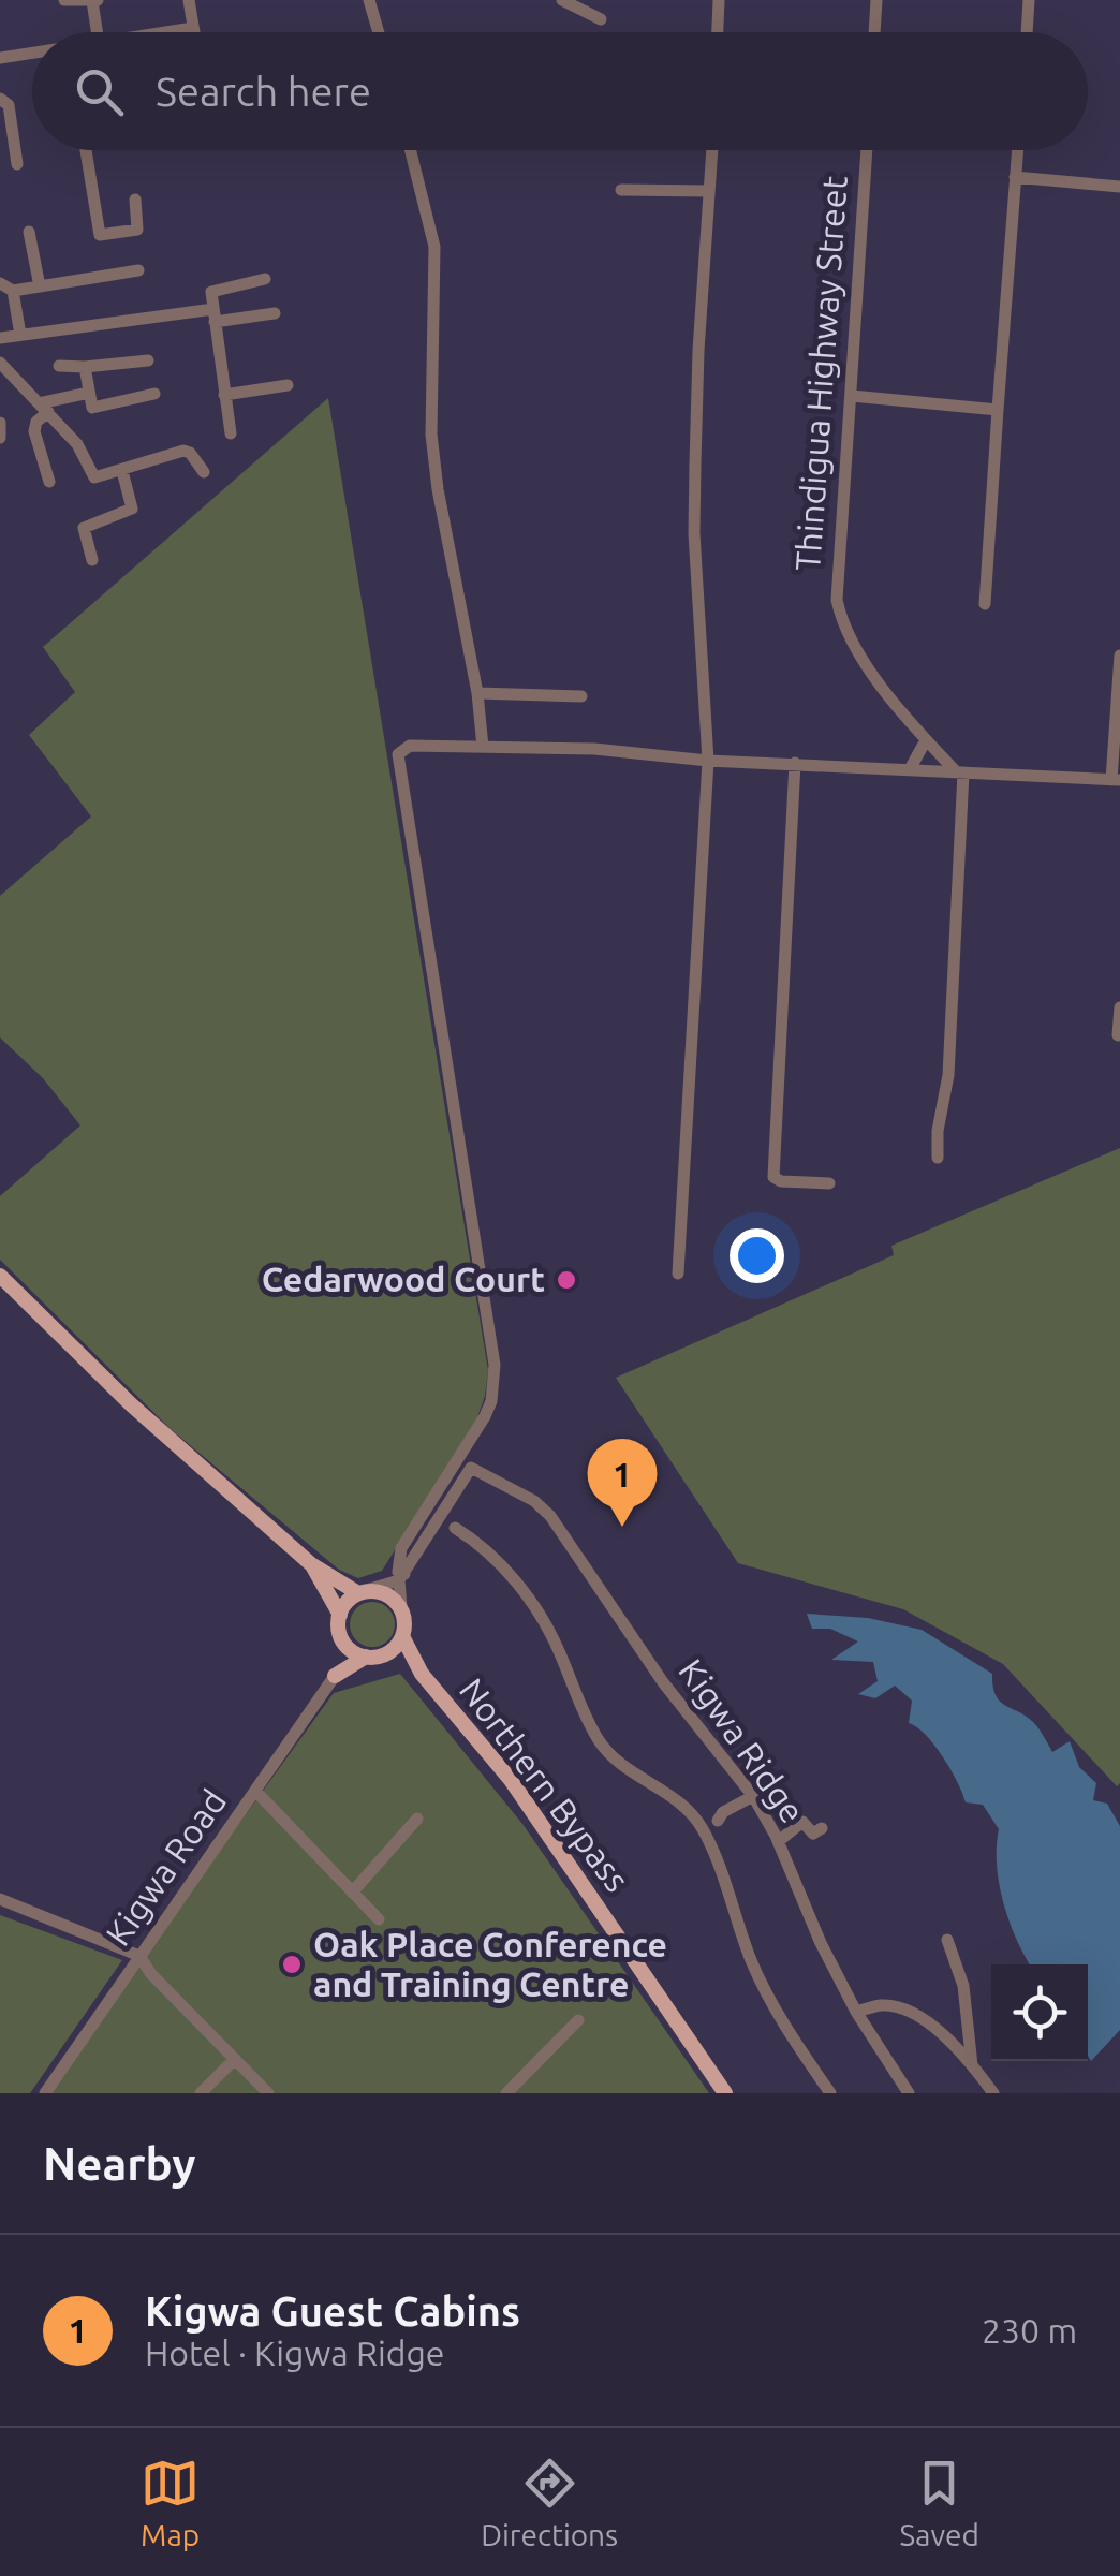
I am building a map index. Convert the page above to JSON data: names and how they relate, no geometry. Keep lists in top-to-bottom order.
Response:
{
  "streets": {
    "main road": ["Northern Bypass"],
    "street": ["Thindigua Highway Street", "Kigwa Ridge", "Kigwa Road"]
  },
  "places": ["Cedarwood Court", "Oak Place Conference and Training Centre"],
  "page": {
    "search": "Search here",
    "pins": "1",
    "heading": "Nearby",
    "list": [
      {
        "mark": "1",
        "name": "Kigwa Guest Cabins",
        "note": "Hotel · Kigwa Ridge",
        "value": "230 m"
      }
    ],
    "nav": ["Map", "Directions", "Saved"]
  }
}
